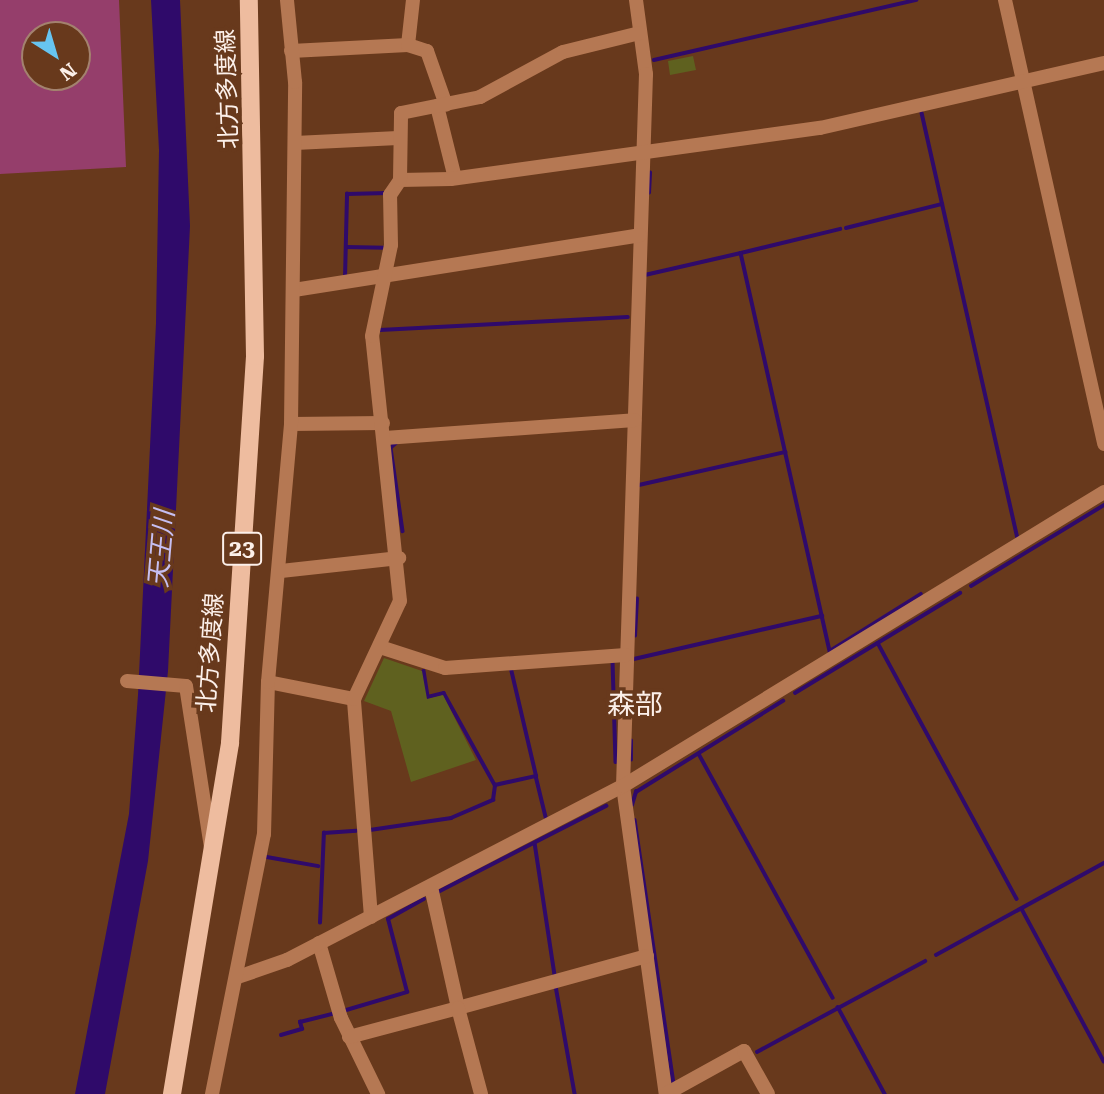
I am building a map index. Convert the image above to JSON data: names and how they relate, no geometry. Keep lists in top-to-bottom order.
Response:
{
  "streets": {
    "main road": ["北方多度線", "23"]
  },
  "districts": ["森部"],
  "water": ["天王川"],
  "north": "bottom right"
}
